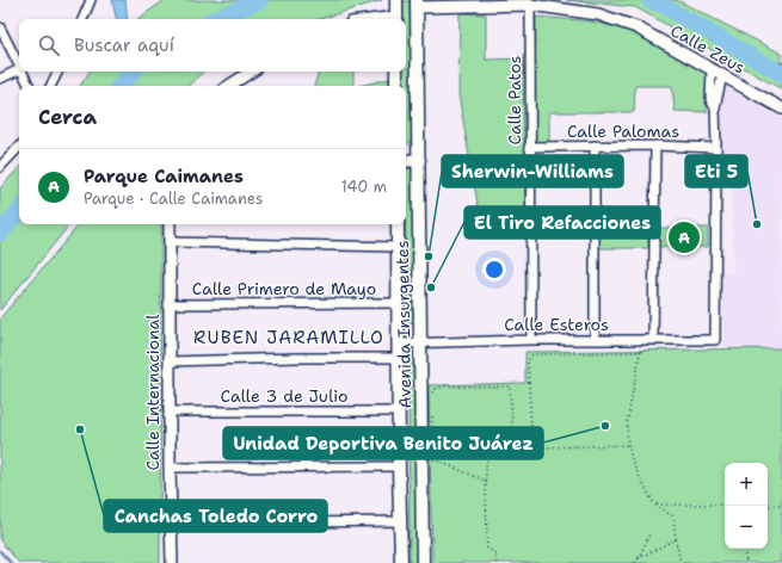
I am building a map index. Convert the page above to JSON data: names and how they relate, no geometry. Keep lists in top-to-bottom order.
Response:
{
  "streets": {
    "main road": ["Avenida Insurgentes"],
    "street": [
      "Calle Zeus",
      "Calle Patos",
      "Calle Palomas",
      "Calle Primero de Mayo",
      "Calle Esteros",
      "Calle Internacional",
      "Calle 3 de Julio"
    ]
  },
  "crossings": [
    ["Calle Zeus", "Calle Patos"],
    ["Calle Zeus", "Avenida Insurgentes"],
    ["Calle Patos", "Calle Palomas"],
    ["Calle Patos", "Calle Esteros"],
    ["Calle Palomas", "Calle Esteros"],
    ["Calle Primero de Mayo", "Avenida Insurgentes"],
    ["Calle Primero de Mayo", "Calle Internacional"],
    ["Avenida Insurgentes", "Calle Esteros"],
    ["Avenida Insurgentes", "Calle 3 de Julio"],
    ["Calle Internacional", "Calle 3 de Julio"]
  ],
  "districts": ["RUBEN JARAMILLO"],
  "places": [
    "Eti 5",
    "Sherwin-Williams",
    "El Tiro Refacciones",
    "Unidad Deportiva Benito Juárez",
    "Canchas Toledo Corro"
  ],
  "page": {
    "search": "Buscar aquí",
    "heading": "Cerca",
    "list": [
      {
        "mark": "A",
        "name": "Parque Caimanes",
        "note": "Parque · Calle Caimanes",
        "value": "140 m"
      }
    ],
    "pins": "A",
    "map_buttons": ["+", "−"]
  }
}
